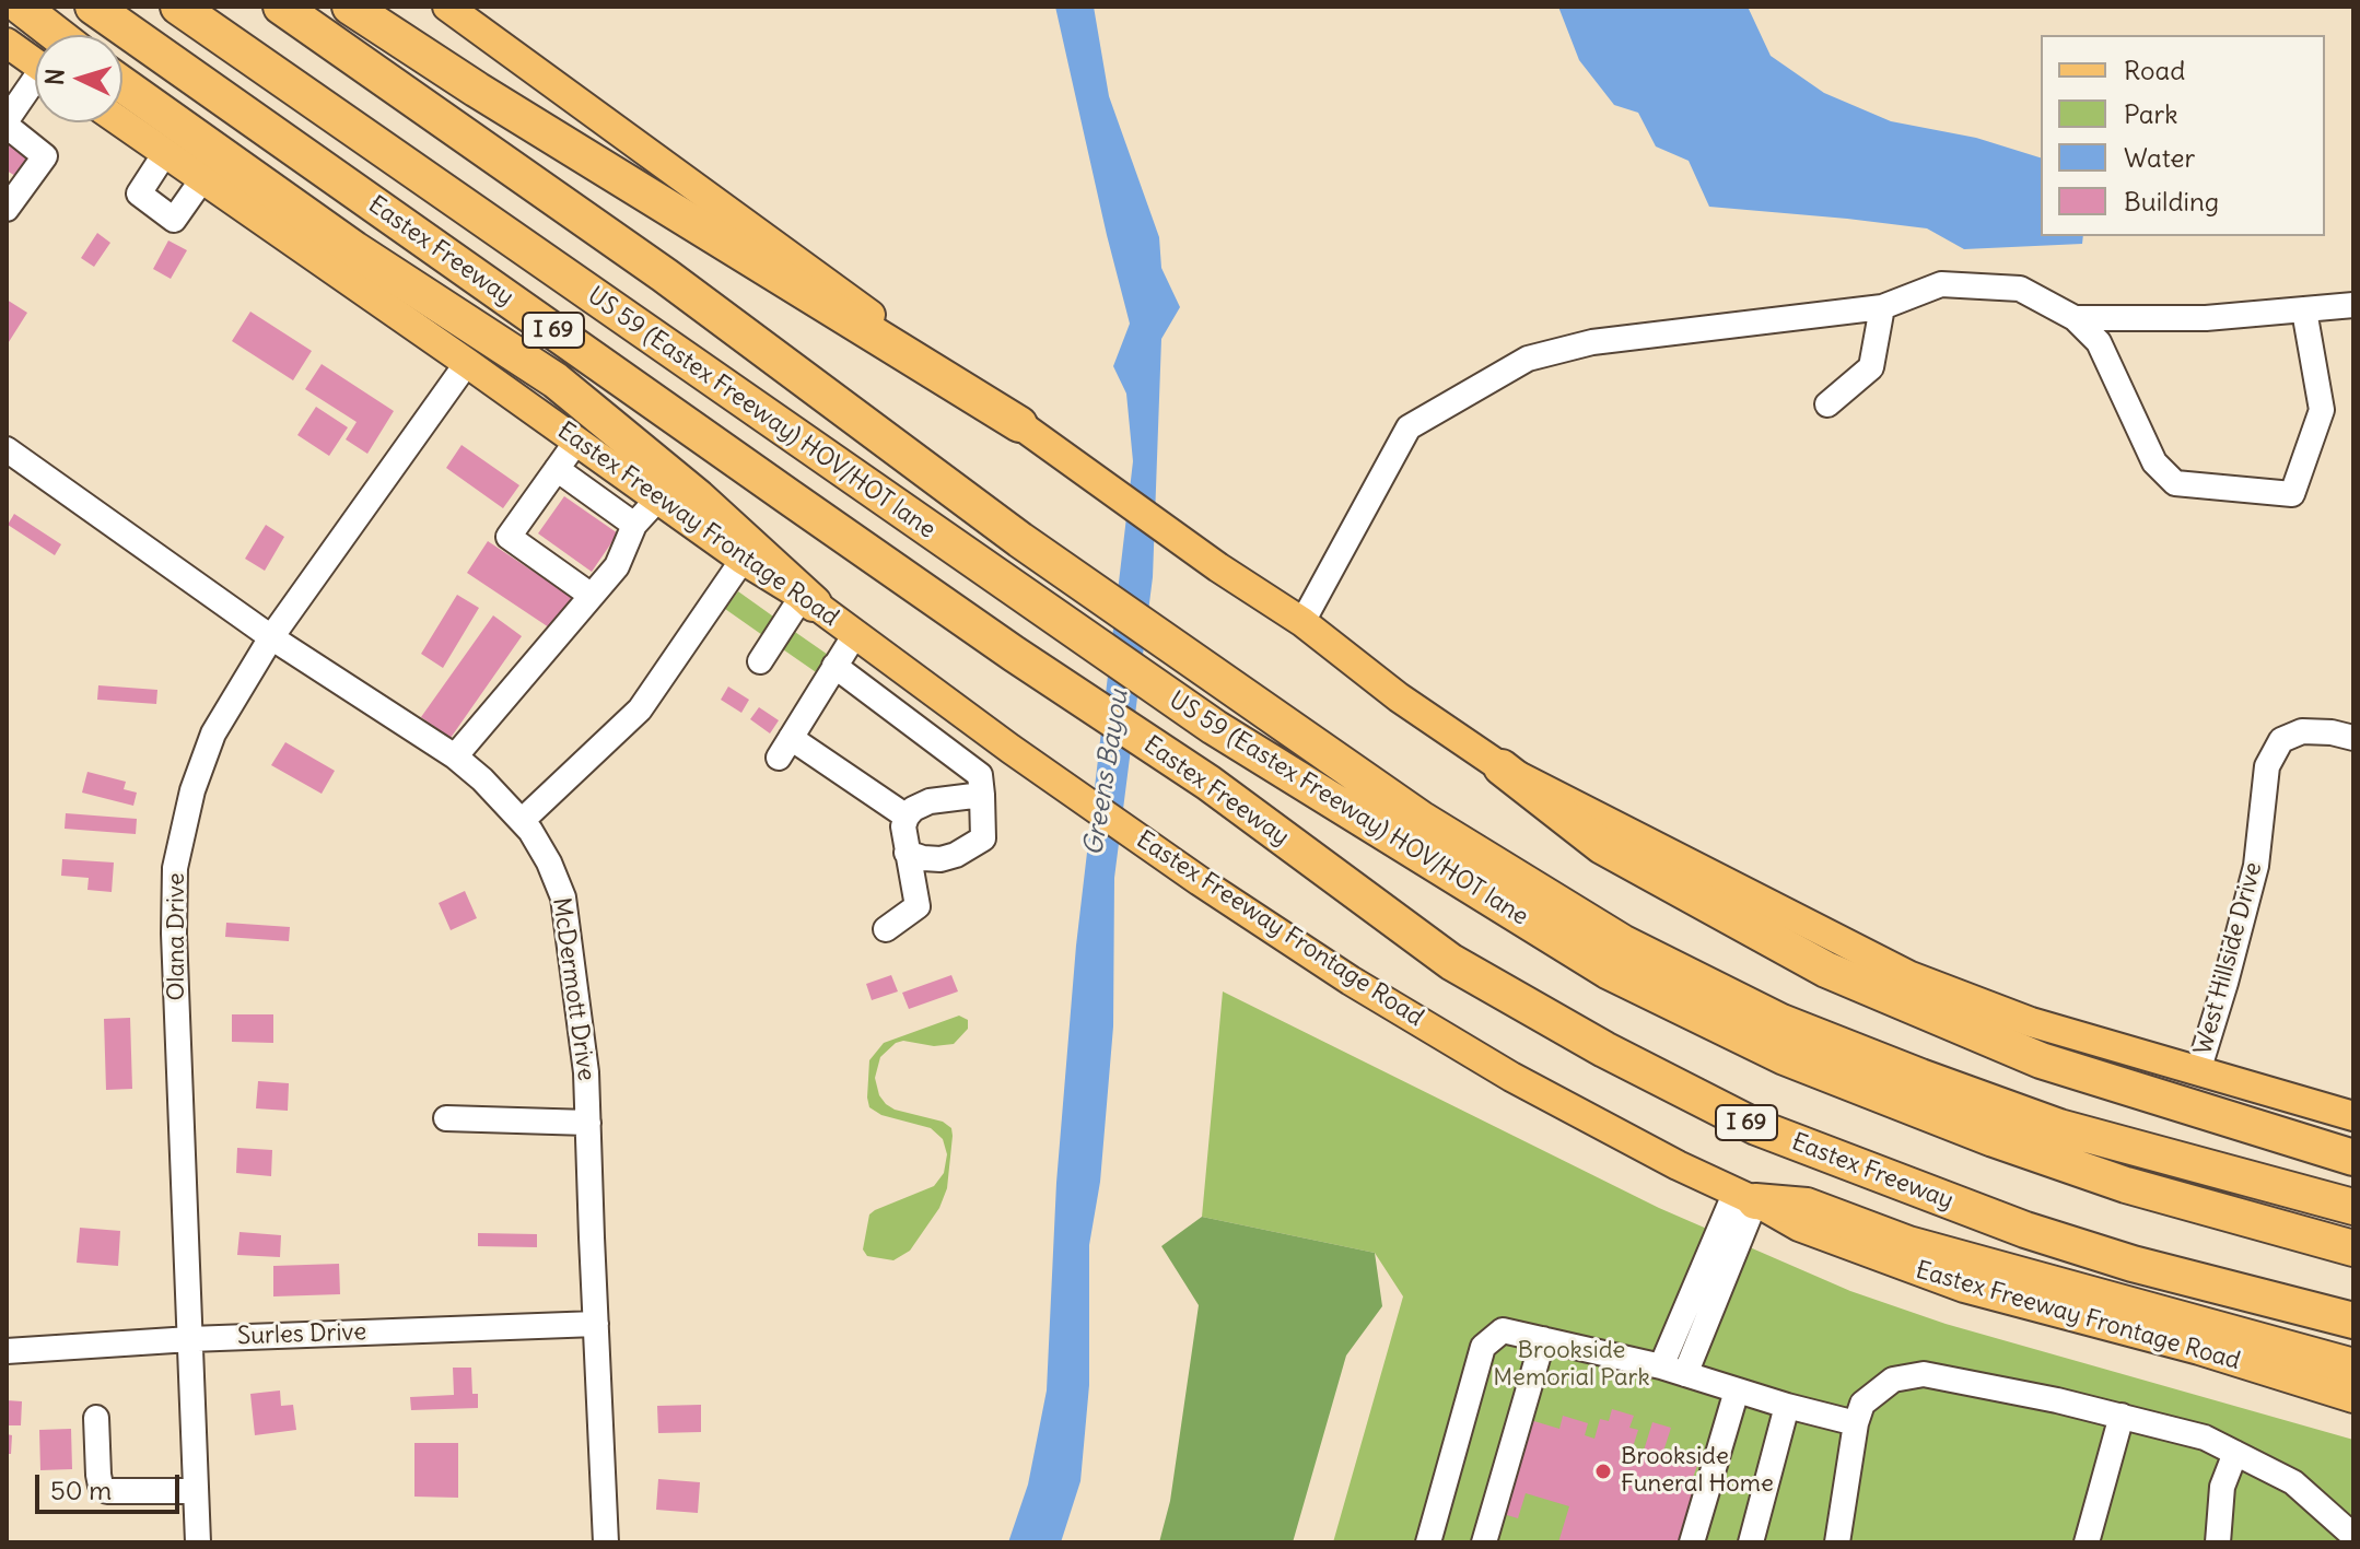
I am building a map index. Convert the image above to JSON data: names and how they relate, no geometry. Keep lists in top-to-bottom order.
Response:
{
  "streets": {
    "highway": ["Eastex Freeway", "I 69", "US 59 (Eastex Freeway) HOV/HOT lane"],
    "main road": ["Eastex Freeway Frontage Road"],
    "street": [
      "Olana Drive",
      "West Hillside Drive",
      "McDermott Drive",
      "Surles Drive"
    ]
  },
  "crossings": [
    ["Eastex Freeway Frontage Road", "Olana Drive"],
    ["Olana Drive", "McDermott Drive"],
    ["Olana Drive", "Surles Drive"],
    ["McDermott Drive", "Surles Drive"]
  ],
  "water": ["Greens Bayou"],
  "parks": ["Brookside Memorial Park"],
  "places": ["Brookside Funeral Home"],
  "legend": [
    "Road",
    "Park",
    "Water",
    "Building"
  ],
  "scale_bar": "50 m",
  "north": "left"
}
